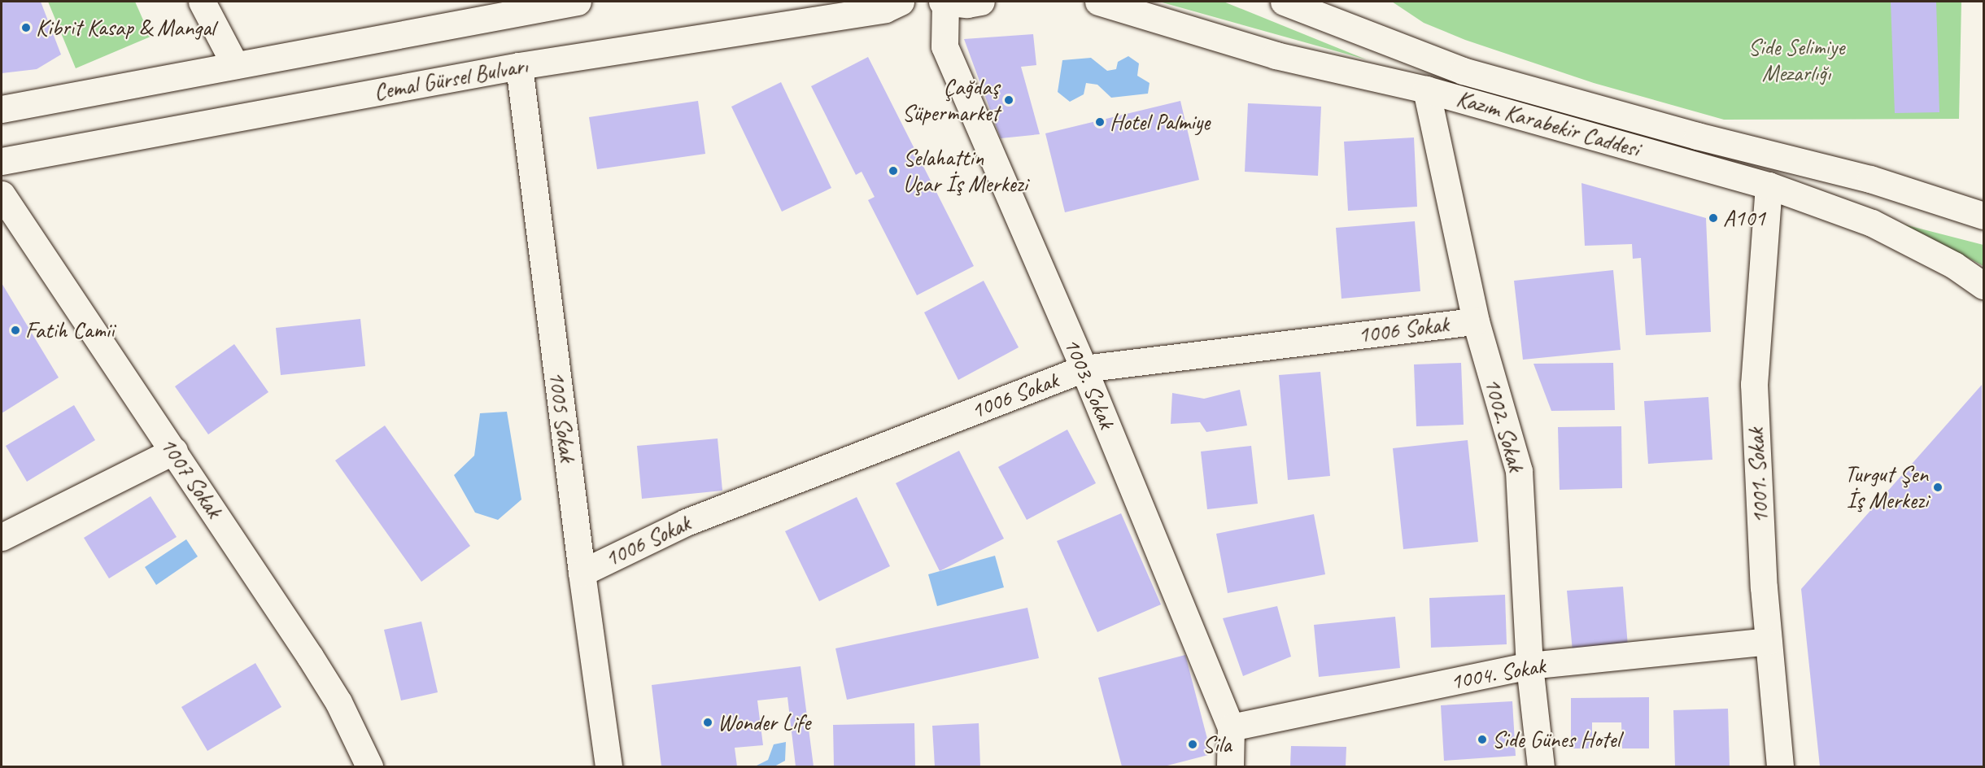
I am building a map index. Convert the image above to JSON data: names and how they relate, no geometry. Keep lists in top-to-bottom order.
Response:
{
  "streets": {
    "street": [
      "Cemal Gürsel Bulvarı",
      "Kazım Karabekir Caddesi",
      "1006 Sokak",
      "1003. Sokak",
      "1005 Sokak",
      "1002. Sokak",
      "1001. Sokak",
      "1007 Sokak",
      "1004. Sokak"
    ]
  },
  "crossings": [
    ["Cemal Gürsel Bulvarı", "1005 Sokak"],
    ["Kazım Karabekir Caddesi", "1002. Sokak"],
    ["Kazım Karabekir Caddesi", "1001. Sokak"],
    ["1006 Sokak", "1003. Sokak"],
    ["1006 Sokak", "1005 Sokak"],
    ["1006 Sokak", "1002. Sokak"],
    ["1003. Sokak", "1004. Sokak"],
    ["1002. Sokak", "1004. Sokak"],
    ["1001. Sokak", "1004. Sokak"]
  ],
  "parks": ["Side Selimiye Mezarlığı"],
  "places": [
    "Kibrit Kasap & Mangal",
    "Çağdaş Süpermarket",
    "Hotel Palmiye",
    "Selahattin Uçar İş Merkezi",
    "A101",
    "Fatih Camii",
    "Turgut Şen İş Merkezi",
    "Wonder Life",
    "Side Günes Hotel",
    "Sila"
  ]
}
